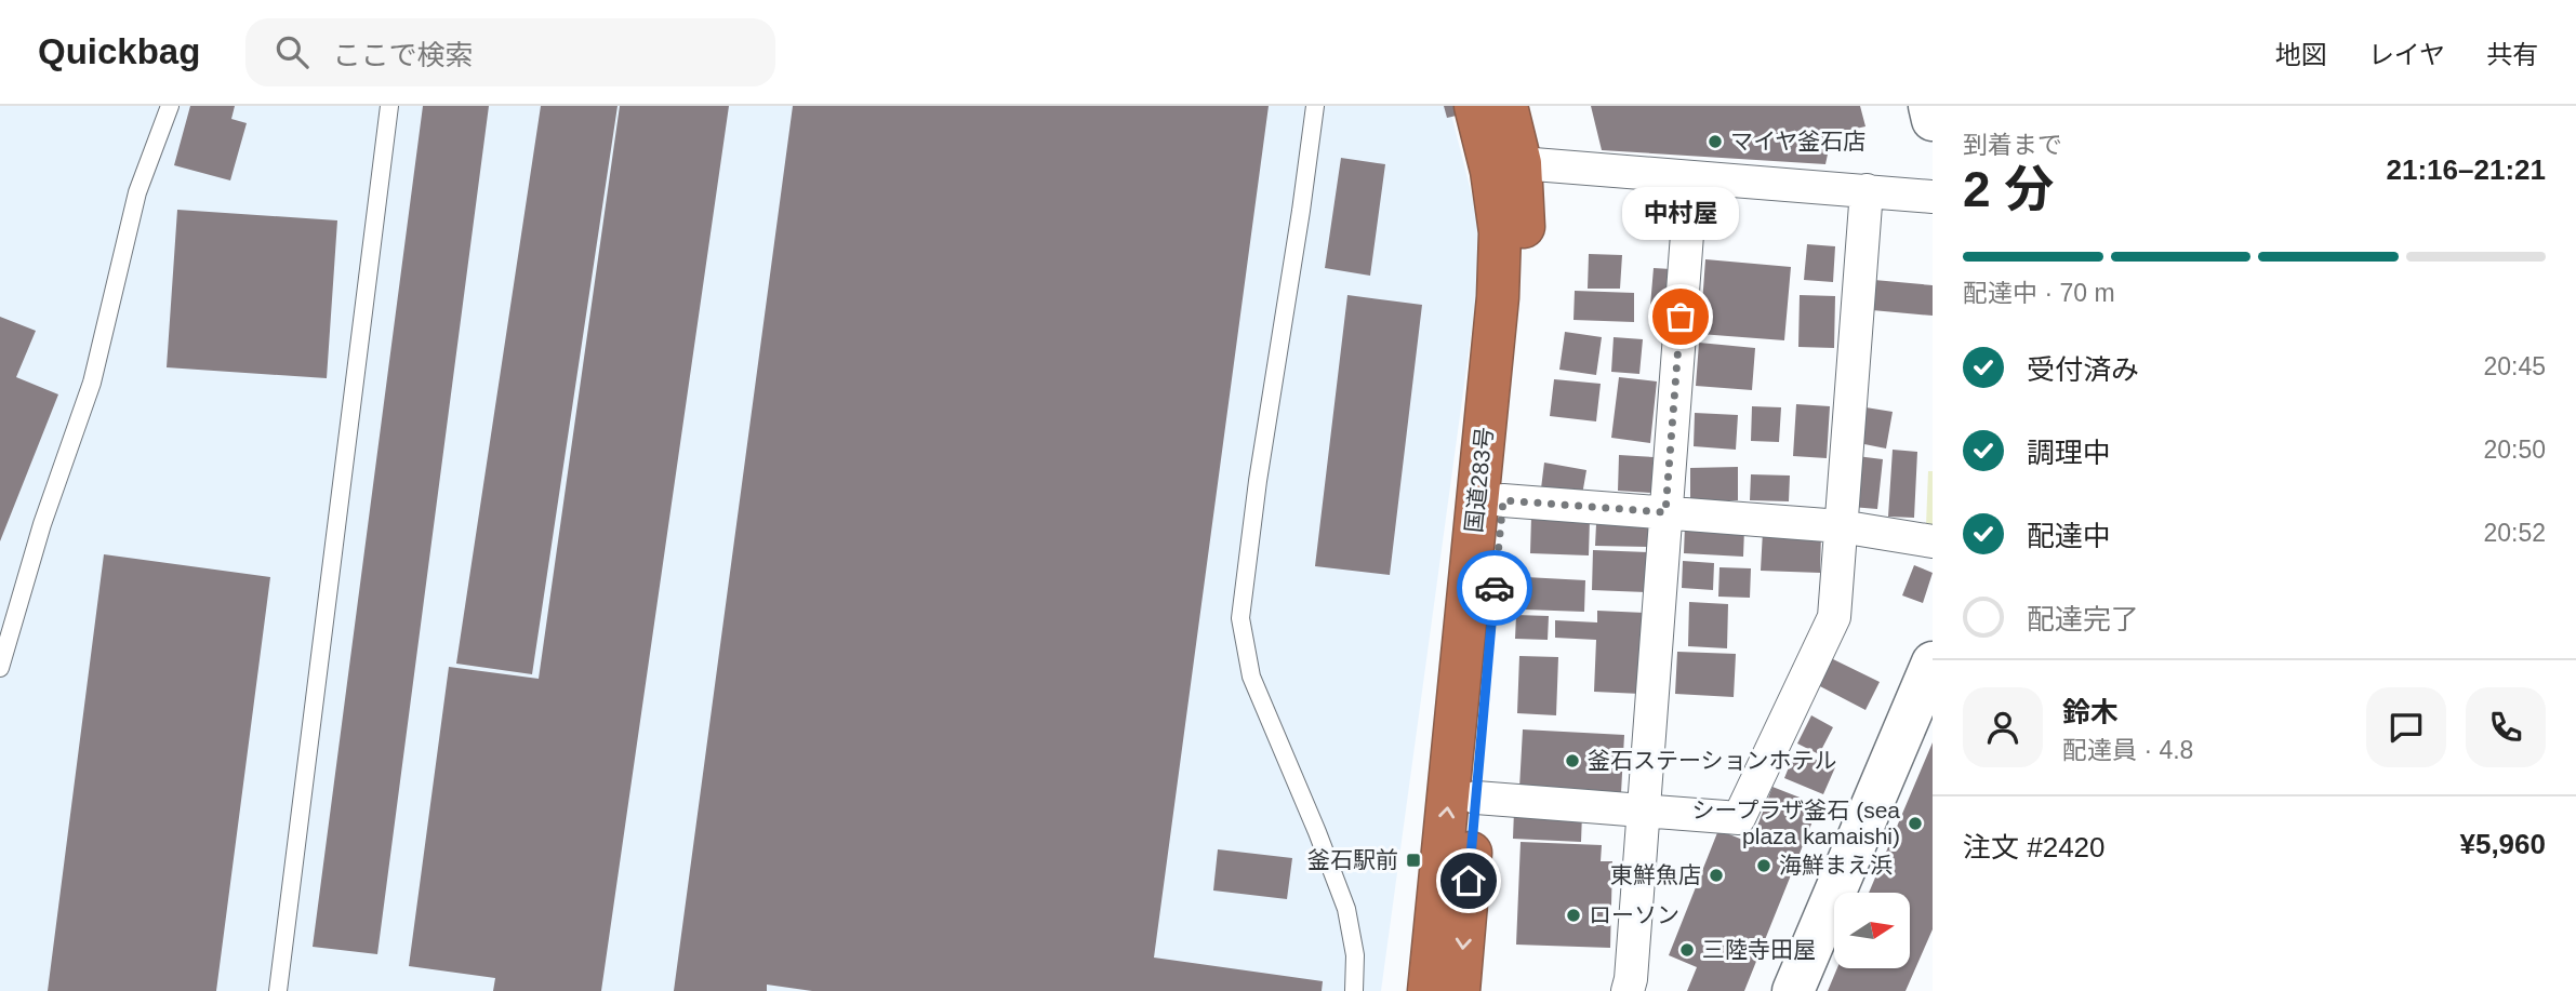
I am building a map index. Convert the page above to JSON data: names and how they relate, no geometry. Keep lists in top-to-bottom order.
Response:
{
  "streets": {
    "highway": ["国道283号"]
  },
  "places": {
    "other": [
      "マイヤ釜石店",
      "中村屋",
      "釜石ステーションホテル",
      "シープラザ釜石 (sea plaza kamaishi)",
      "海鮮まえ浜",
      "東鮮魚店",
      "ローソン",
      "三陸寺田屋"
    ],
    "transit": ["釜石駅前"]
  },
  "north": "right",
  "page": {
    "header": "Quickbag",
    "search": "ここで検索",
    "nav": ["地図", "レイヤ", "共有"],
    "heading": ["2 分", "到着まで", "21:16–21:21"],
    "panel": [
      "鈴木",
      "配達員 · 4.8",
      "注文 #2420",
      "¥5,960"
    ],
    "bubble": "中村屋",
    "bar": "配達中 · 70 m",
    "list": [
      ["受付済み", "20:45"],
      ["調理中", "20:50"],
      ["配達中", "20:52"],
      "配達完了"
    ]
  }
}
